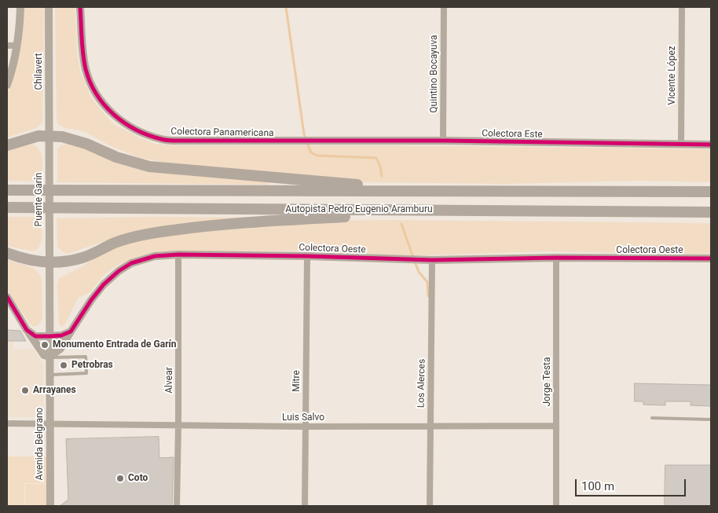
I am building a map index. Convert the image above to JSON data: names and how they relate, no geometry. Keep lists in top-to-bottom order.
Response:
{
  "streets": {
    "highway": ["Autopista Pedro Eugenio Aramburu"],
    "street": [
      "Chilavert",
      "Quintino Bocayuva",
      "Vicente López",
      "Colectora Panamericana",
      "Colectora Este",
      "Puente Garín",
      "Colectora Oeste",
      "Alvear",
      "Mitre",
      "Jorge Testa",
      "Los Alerces",
      "Luis Salvo",
      "Avenida Belgrano"
    ]
  },
  "crossings": [
    ["Chilavert", "Puente Garín"],
    ["Quintino Bocayuva", "Colectora Este"],
    ["Vicente López", "Colectora Este"],
    ["Colectora Panamericana", "Colectora Este"],
    ["Puente Garín", "Avenida Belgrano"],
    ["Colectora Oeste", "Alvear"],
    ["Colectora Oeste", "Mitre"],
    ["Colectora Oeste", "Jorge Testa"],
    ["Colectora Oeste", "Los Alerces"],
    ["Colectora Oeste", "Avenida Belgrano"],
    ["Alvear", "Luis Salvo"],
    ["Mitre", "Luis Salvo"],
    ["Jorge Testa", "Luis Salvo"],
    ["Los Alerces", "Luis Salvo"],
    ["Luis Salvo", "Avenida Belgrano"]
  ],
  "places": [
    "Monumento Entrada de Garín",
    "Petrobras",
    "Arrayanes",
    "Coto"
  ],
  "scale_bar": "100 m"
}
